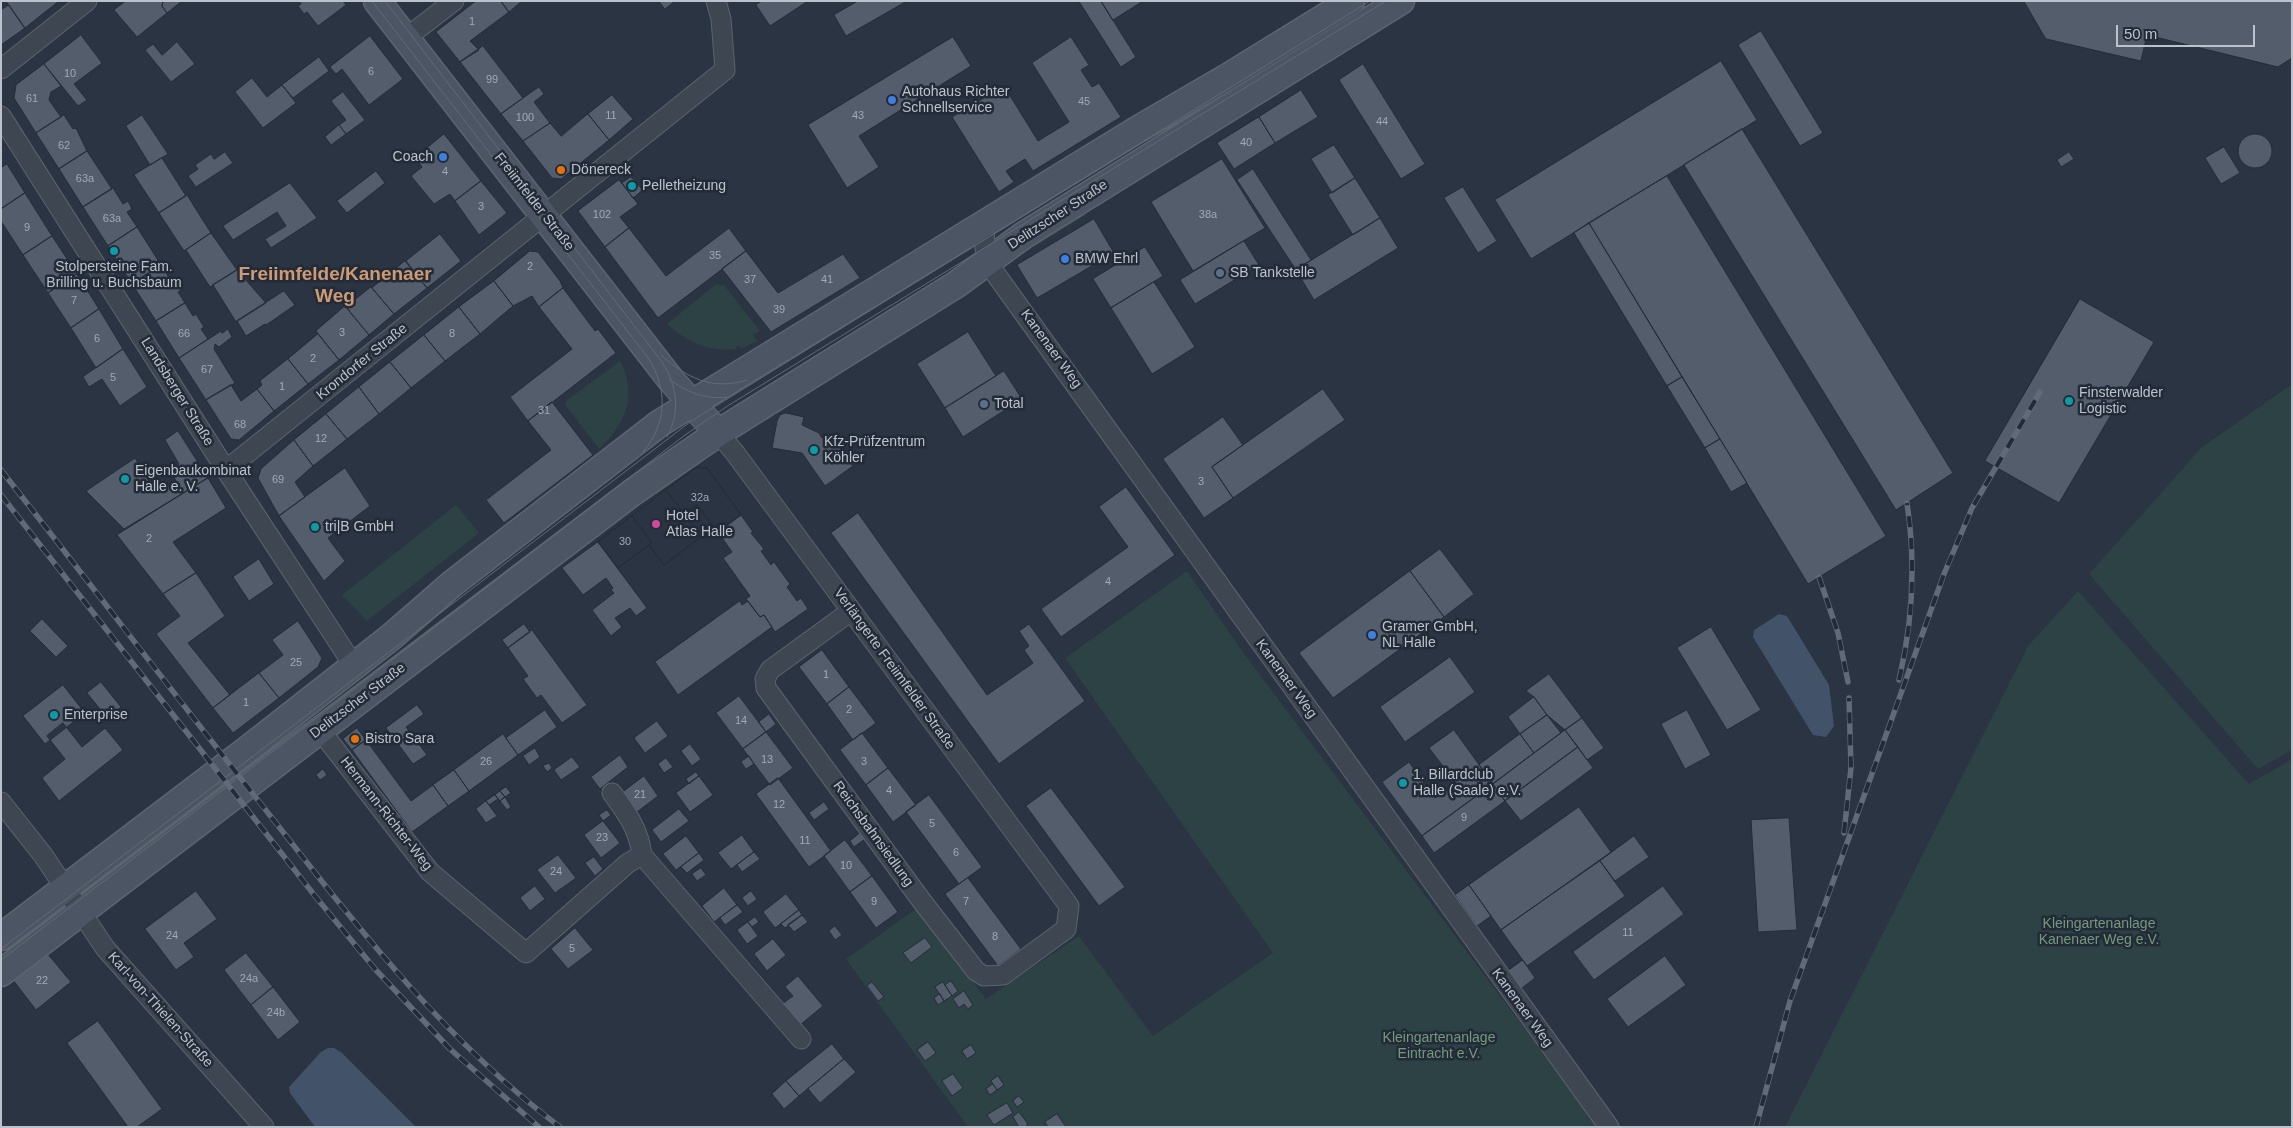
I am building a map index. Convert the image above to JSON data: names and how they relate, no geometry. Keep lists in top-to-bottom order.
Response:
{
  "streets": {
    "main road": ["Freiimfelder Straße", "Delitzscher Straße"],
    "street": [
      "Kanenaer Weg",
      "Krondorfer Straße",
      "Landsberger Straße",
      "Verlängerte Freiimfelder Straße",
      "Hermann-Richter-Weg",
      "Reichsbahnsiedlung",
      "Karl-von-Thielen-Straße"
    ]
  },
  "crossings": [
    ["Freiimfelder Straße", "Delitzscher Straße"],
    ["Freiimfelder Straße", "Krondorfer Straße"],
    ["Delitzscher Straße", "Kanenaer Weg"],
    ["Delitzscher Straße", "Landsberger Straße"],
    ["Delitzscher Straße", "Verlängerte Freiimfelder Straße"],
    ["Delitzscher Straße", "Hermann-Richter-Weg"],
    ["Delitzscher Straße", "Karl-von-Thielen-Straße"],
    ["Krondorfer Straße", "Landsberger Straße"],
    ["Verlängerte Freiimfelder Straße", "Reichsbahnsiedlung"]
  ],
  "districts": ["Freiimfelde/Kanenaer Weg"],
  "parks": ["Kleingartenanlage Kanenaer Weg e.V.", "Kleingartenanlage Eintracht e.V."],
  "places": [
    "Autohaus Richter Schnellservice",
    "Coach",
    "Dönereck",
    "Pelletheizung",
    "Stolpersteine Fam. Brilling u. Buchsbaum",
    "BMW Ehrl",
    "SB Tankstelle",
    "Finsterwalder Logistic",
    "Total",
    "Kfz-Prüfzentrum Köhler",
    "Eigenbaukombinat Halle e. V.",
    "Hotel Atlas Halle",
    "tri|B GmbH",
    "Gramer GmbH, NL Halle",
    "Enterprise",
    "Bistro Sara",
    "1. Billardclub Halle (Saale) e.V."
  ],
  "house_numbers": [
    "1",
    "6",
    "10",
    "99",
    "61",
    "45",
    "11",
    "43",
    "100",
    "44",
    "40",
    "62",
    "4",
    "63a",
    "3",
    "102",
    "38a",
    "63a",
    "9",
    "35",
    "2",
    "37",
    "41",
    "7",
    "39",
    "3",
    "66",
    "8",
    "6",
    "2",
    "67",
    "5",
    "1",
    "31",
    "68",
    "12",
    "69",
    "3",
    "32a",
    "2",
    "30",
    "4",
    "25",
    "1",
    "1",
    "2",
    "14",
    "13",
    "26",
    "3",
    "4",
    "21",
    "12",
    "9",
    "5",
    "23",
    "11",
    "6",
    "10",
    "24",
    "9",
    "7",
    "11",
    "24",
    "8",
    "5",
    "24a",
    "22",
    "24b"
  ],
  "scale_bar": "50 m"
}
